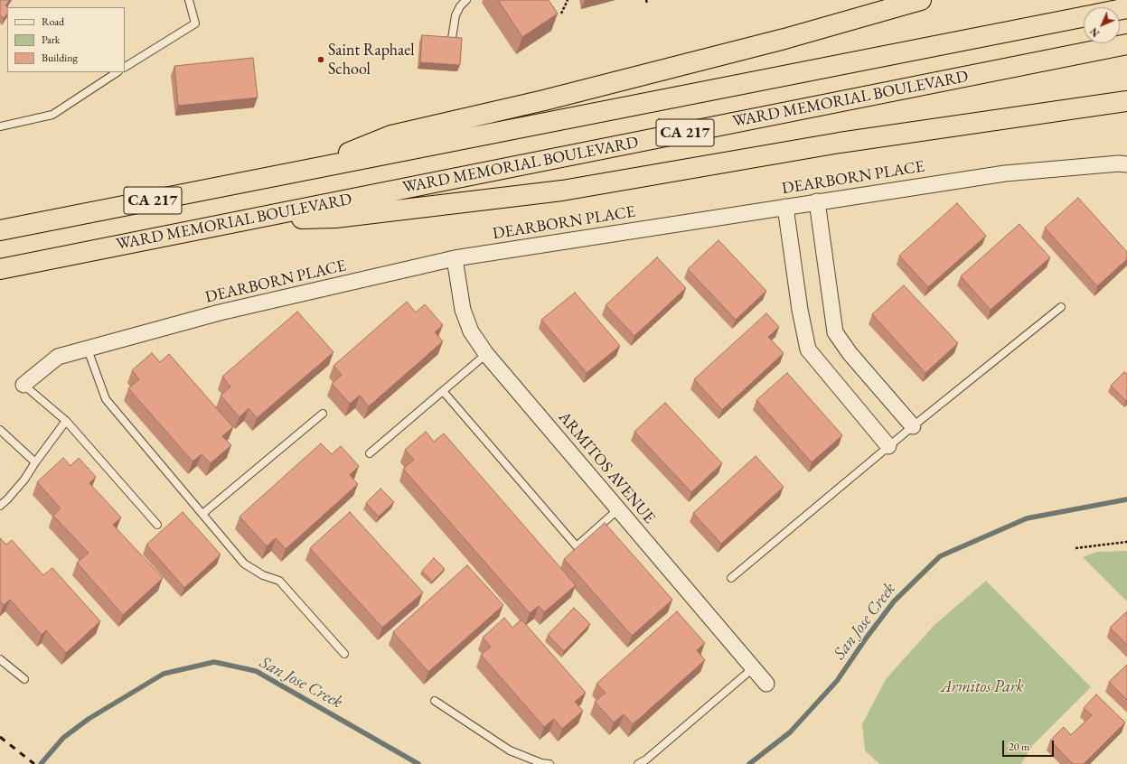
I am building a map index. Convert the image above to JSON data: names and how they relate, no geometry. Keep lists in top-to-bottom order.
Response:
{
  "streets": {
    "highway": ["WARD MEMORIAL BOULEVARD", "CA 217"],
    "street": ["DEARBORN PLACE", "ARMITOS AVENUE"]
  },
  "crossings": [
    ["DEARBORN PLACE", "ARMITOS AVENUE"]
  ],
  "water": ["San Jose Creek"],
  "parks": ["Armitos Park"],
  "places": ["Saint Raphael School"],
  "legend": ["Road", "Park", "Building"],
  "scale_bar": "20 m",
  "north": "bottom left"
}
